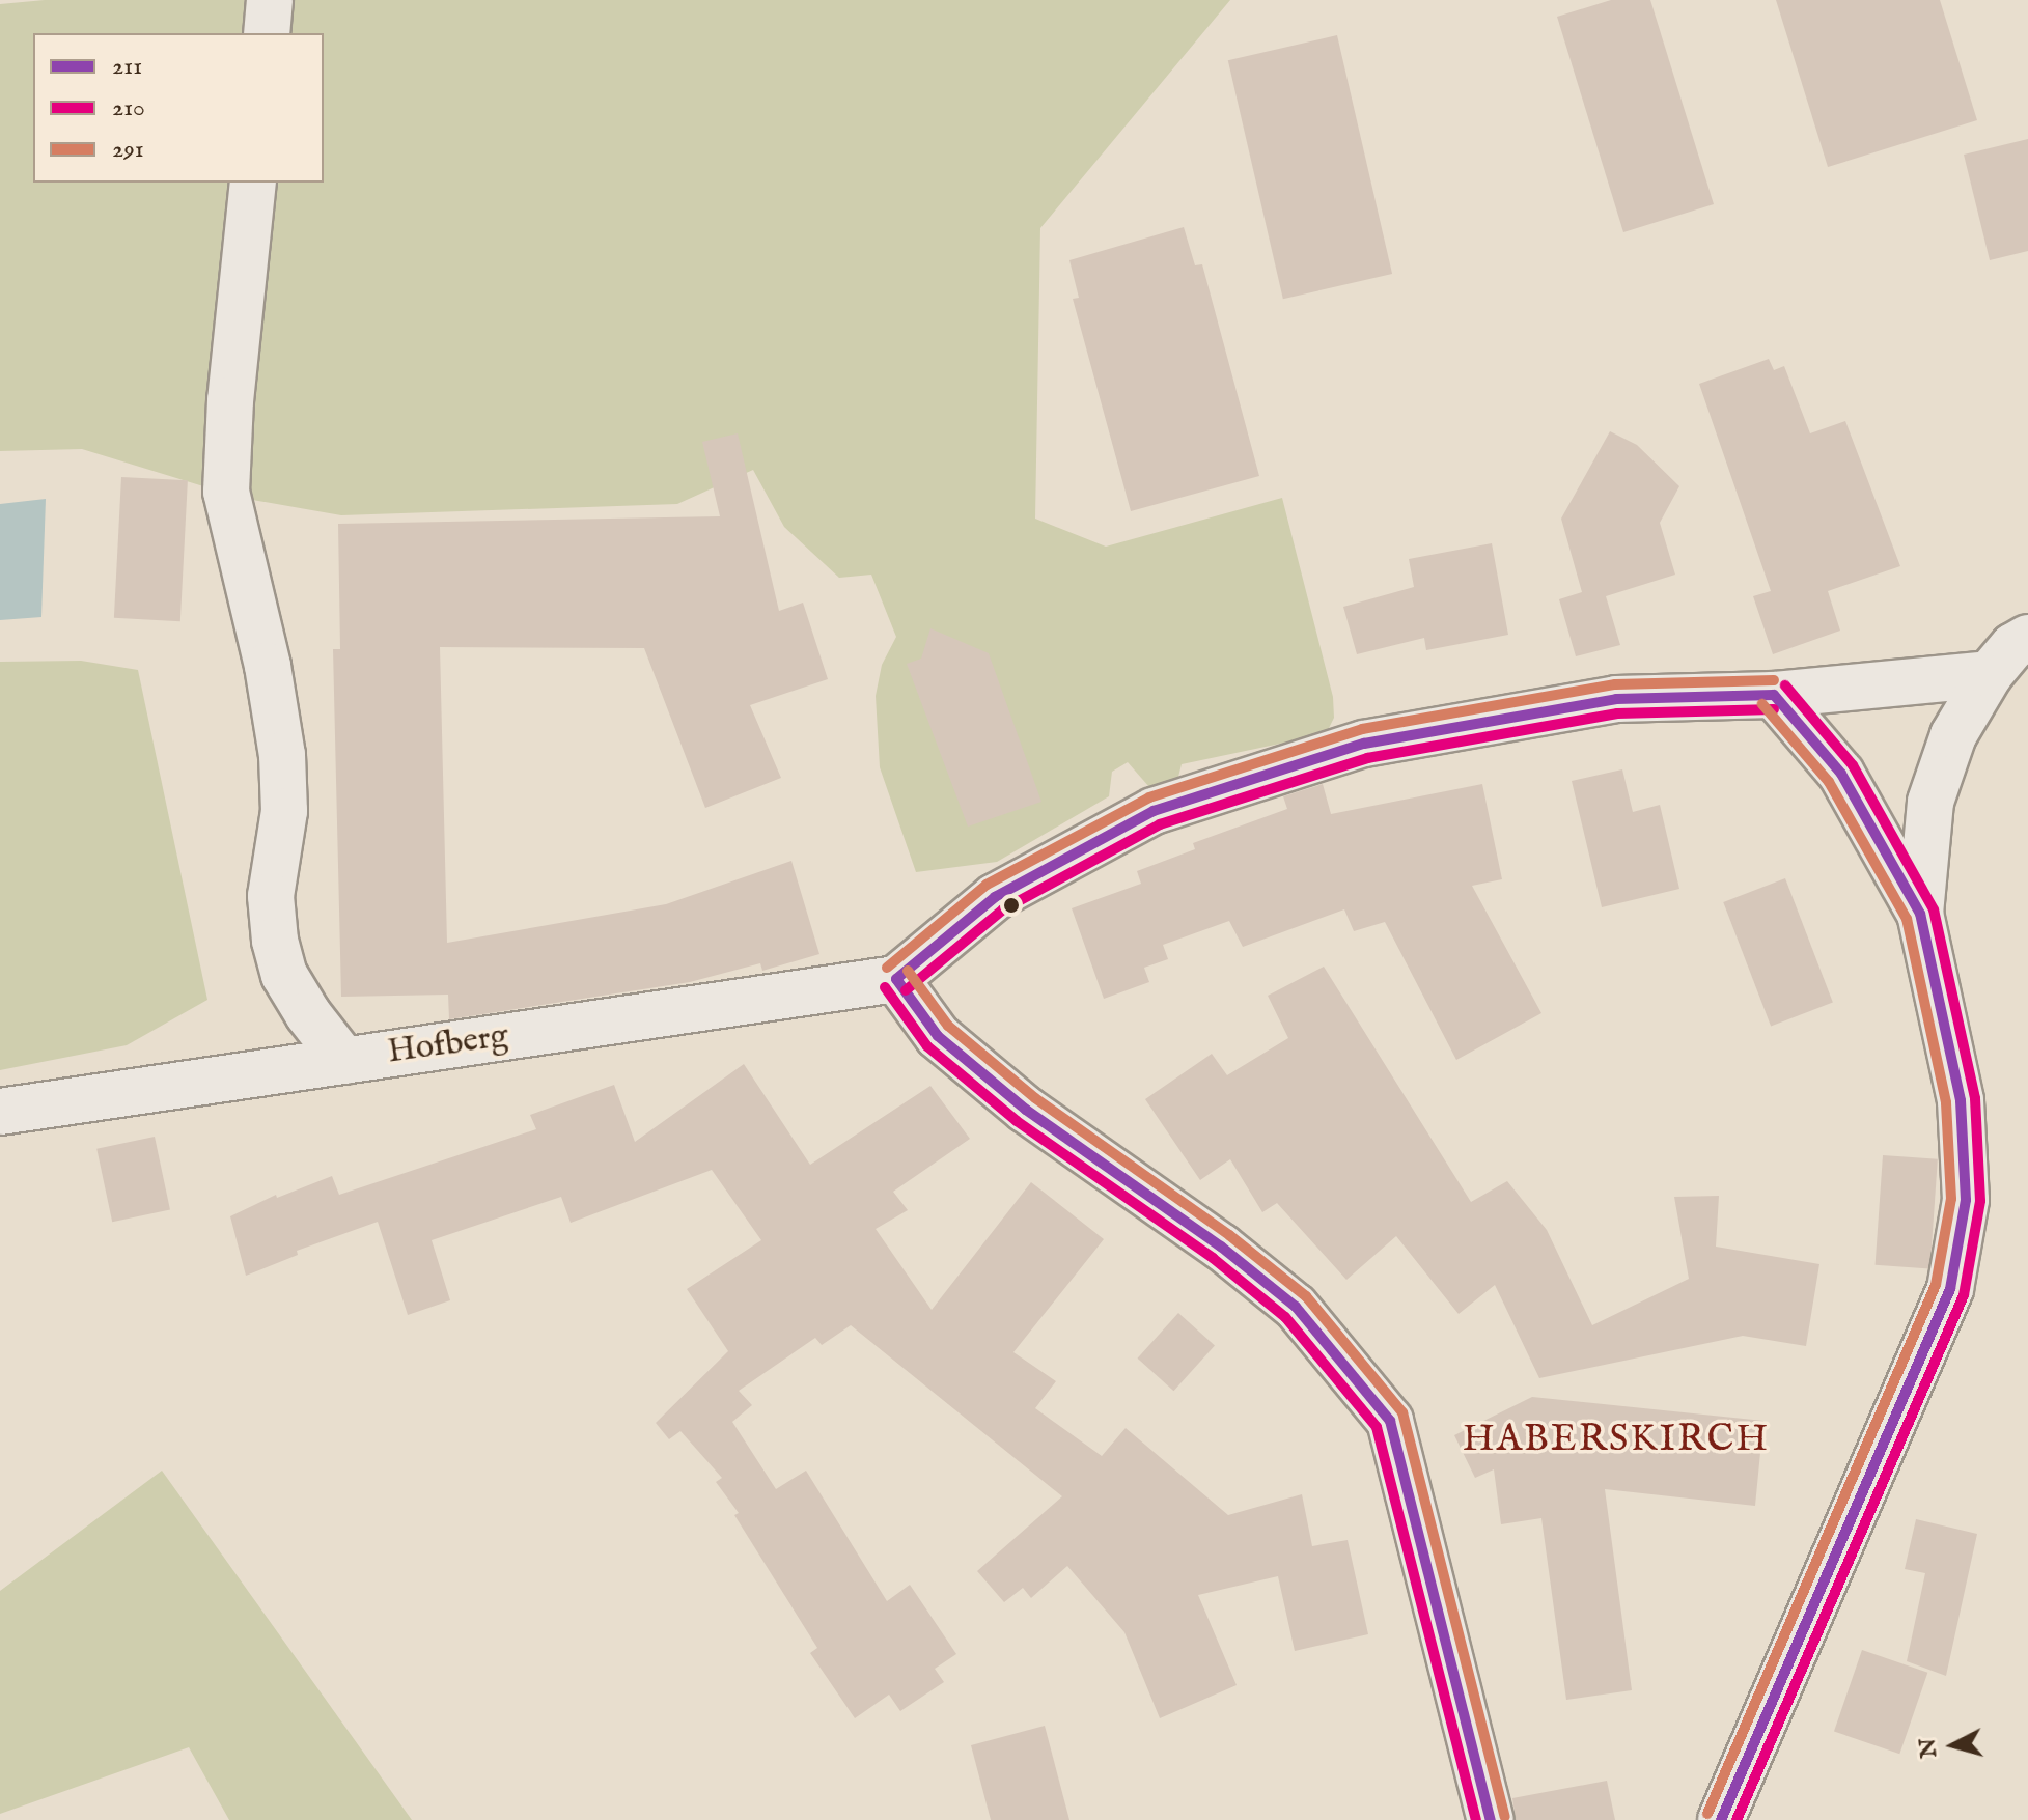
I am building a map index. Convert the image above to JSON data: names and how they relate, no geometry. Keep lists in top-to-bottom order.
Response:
{
  "streets": {
    "street": ["Hofberg"]
  },
  "districts": ["HABERSKIRCH"],
  "lines": ["transit line 291", "transit line 210", "transit line 211"],
  "legend": ["211", "210", "291"],
  "north": "left"
}
